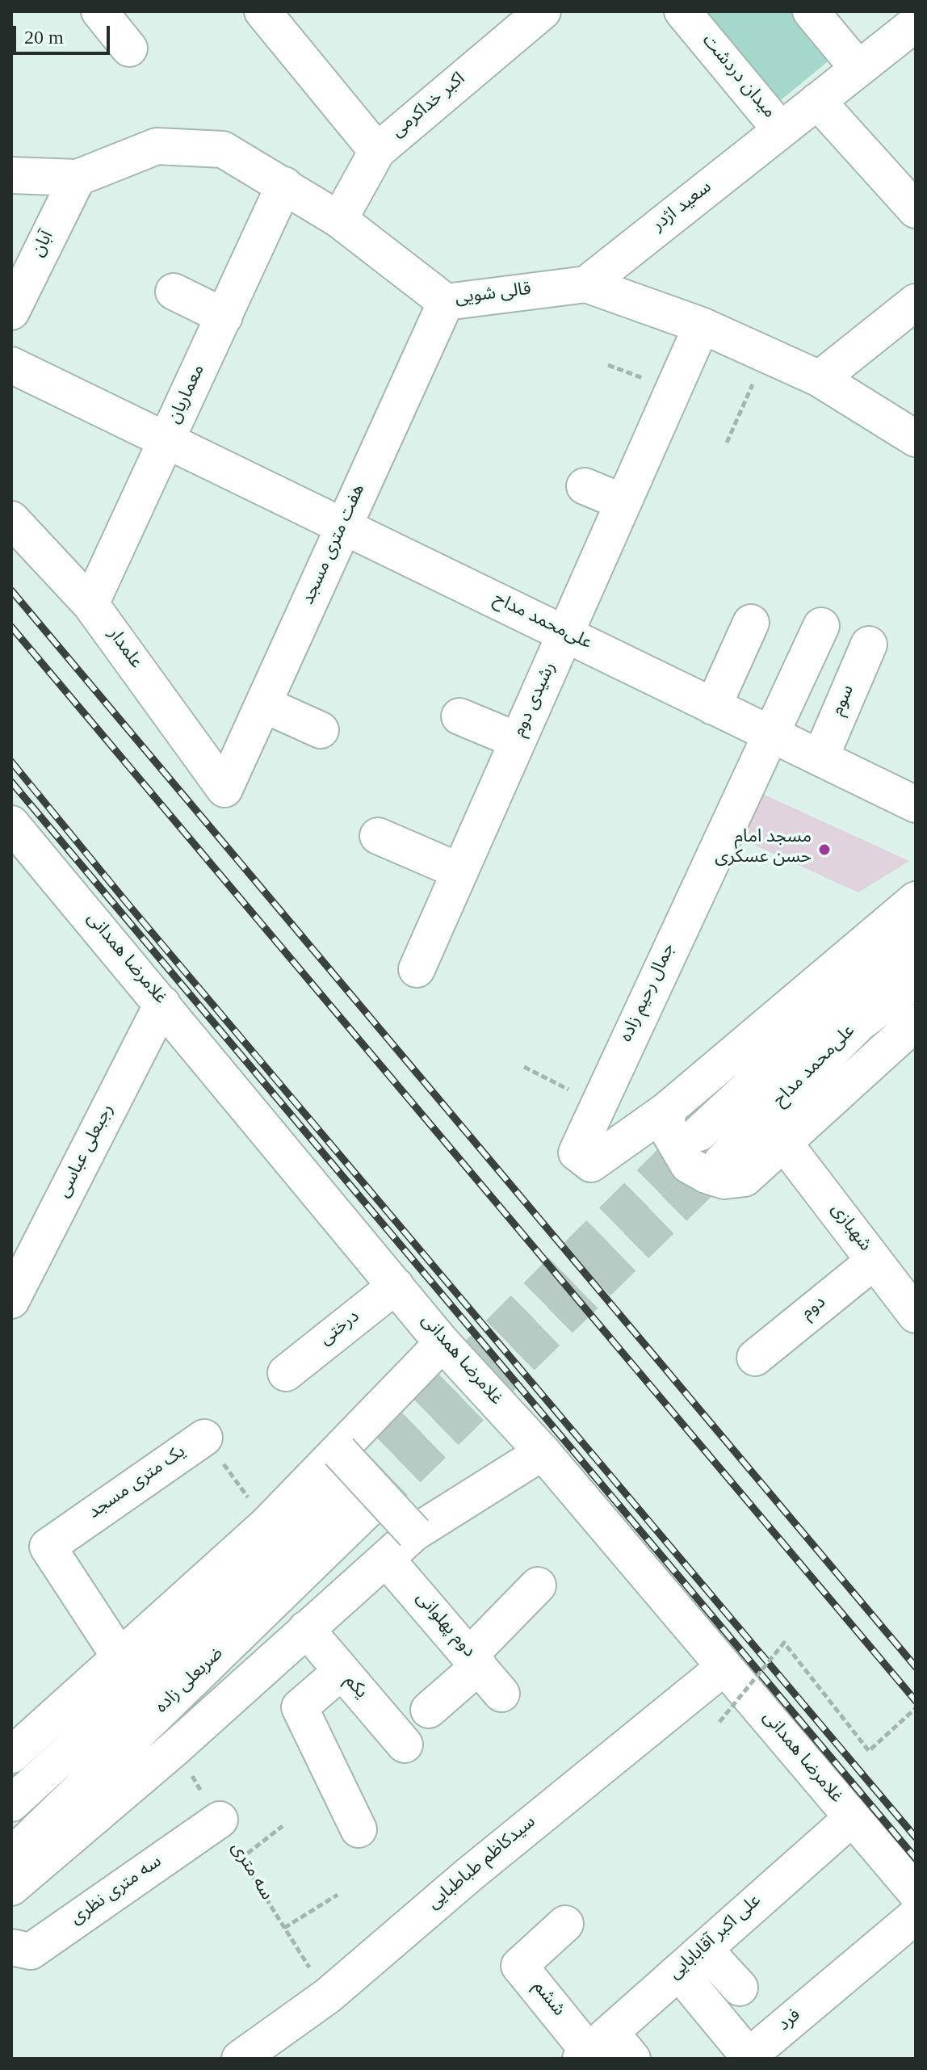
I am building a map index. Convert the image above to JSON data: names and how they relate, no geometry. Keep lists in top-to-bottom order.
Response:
{
  "streets": {
    "street": [
      "میدان دردشت",
      "اکبر خداکرمی",
      "سعید اژدر",
      "آبان",
      "قالی شویی",
      "معماریان",
      "هفت متری مسجد",
      "علی‌محمد مداح",
      "علمدار",
      "رشیدی دوم",
      "سوم",
      "غلامرضا همدانی",
      "جمال رحیم زاده",
      "رجبعلی عباسی",
      "شهبازی",
      "دوم",
      "درختی",
      "یک متری مسجد",
      "دوم پهلوانی",
      "ضربعلی زاده",
      "یکم",
      "سیدکاظم طباطبایی",
      "سه متری نظری",
      "علی اکبر آقابابایی",
      "ششم",
      "فرد"
    ],
    "path": ["سه متری"]
  },
  "crossings": [
    ["میدان دردشت", "سعید اژدر"],
    ["اکبر خداکرمی", "قالی شویی"],
    ["سعید اژدر", "قالی شویی"],
    ["آبان", "قالی شویی"],
    ["قالی شویی", "معماریان"],
    ["قالی شویی", "هفت متری مسجد"],
    ["قالی شویی", "رشیدی دوم"],
    ["معماریان", "علی‌محمد مداح"],
    ["معماریان", "علمدار"],
    ["هفت متری مسجد", "علی‌محمد مداح"],
    ["هفت متری مسجد", "علمدار"],
    ["علی‌محمد مداح", "رشیدی دوم"],
    ["علی‌محمد مداح", "سوم"],
    ["علی‌محمد مداح", "جمال رحیم زاده"],
    ["غلامرضا همدانی", "رجبعلی عباسی"],
    ["غلامرضا همدانی", "درختی"],
    ["غلامرضا همدانی", "سیدکاظم طباطبایی"],
    ["غلامرضا همدانی", "علی اکبر آقابابایی"],
    ["شهبازی", "دوم"],
    ["سیدکاظم طباطبایی", "سه متری"],
    ["سه متری", "سه متری نظری"],
    ["علی اکبر آقابابایی", "ششم"],
    ["علی اکبر آقابابایی", "فرد"]
  ],
  "places": ["مسجد امام حسن عسکری"],
  "scale_bar": "20 m"
}
